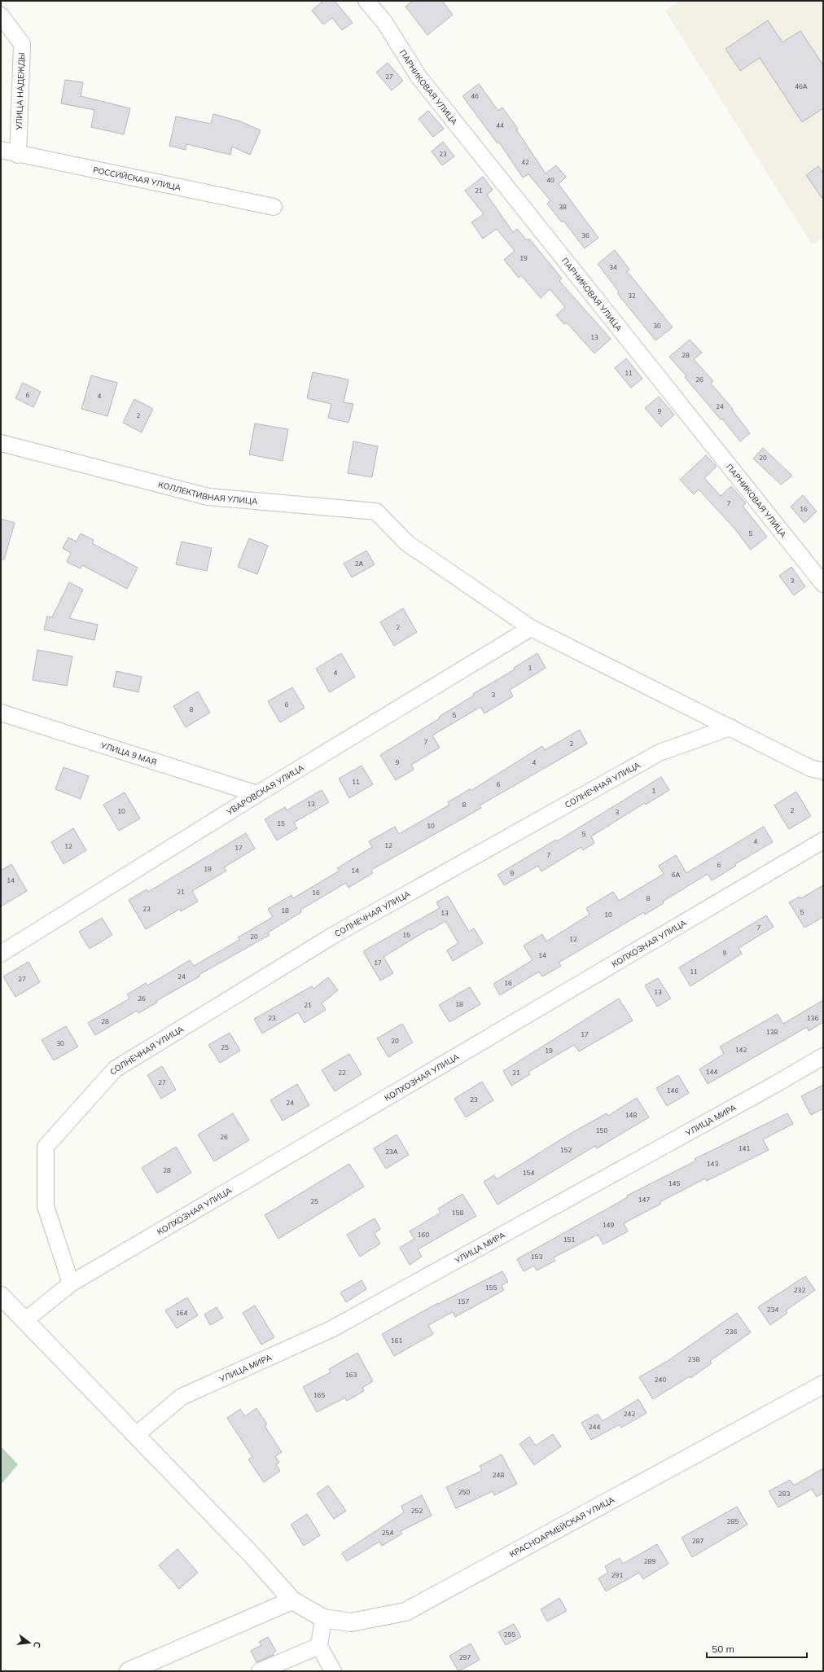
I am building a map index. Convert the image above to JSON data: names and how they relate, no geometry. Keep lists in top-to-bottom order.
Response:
{
  "streets": {
    "main road": ["КРАСНОАРМЕЙСКАЯ УЛИЦА"],
    "street": [
      "ПАРНИКОВАЯ УЛИЦА",
      "УЛИЦА НАДЕЖДЫ",
      "РОССИЙСКАЯ УЛИЦА",
      "КОЛЛЕКТИВНАЯ УЛИЦА",
      "УЛИЦА 9 МАЯ",
      "СОЛНЕЧНАЯ УЛИЦА",
      "УВАРОВСКАЯ УЛИЦА",
      "КОЛХОЗНАЯ УЛИЦА",
      "УЛИЦА МИРА"
    ]
  },
  "crossings": [
    ["УЛИЦА НАДЕЖДЫ", "РОССИЙСКАЯ УЛИЦА"],
    ["КОЛЛЕКТИВНАЯ УЛИЦА", "СОЛНЕЧНАЯ УЛИЦА"],
    ["КОЛЛЕКТИВНАЯ УЛИЦА", "УВАРОВСКАЯ УЛИЦА"],
    ["УЛИЦА 9 МАЯ", "УВАРОВСКАЯ УЛИЦА"],
    ["СОЛНЕЧНАЯ УЛИЦА", "КОЛХОЗНАЯ УЛИЦА"],
    ["КОЛХОЗНАЯ УЛИЦА", "КРАСНОАРМЕЙСКАЯ УЛИЦА"],
    ["УЛИЦА МИРА", "КРАСНОАРМЕЙСКАЯ УЛИЦА"]
  ],
  "house_numbers": [
    "27",
    "46А",
    "46",
    "44",
    "23",
    "42",
    "40",
    "21",
    "38",
    "36",
    "19",
    "34",
    "32",
    "30",
    "13",
    "28",
    "11",
    "26",
    "6",
    "4",
    "24",
    "9",
    "2",
    "20",
    "7",
    "16",
    "5",
    "2А",
    "3",
    "2",
    "1",
    "4",
    "3",
    "6",
    "8",
    "5",
    "7",
    "2",
    "9",
    "4",
    "11",
    "6",
    "1",
    "13",
    "8",
    "2",
    "10",
    "3",
    "15",
    "10",
    "5",
    "4",
    "12",
    "12",
    "17",
    "7",
    "6",
    "19",
    "14",
    "9",
    "6А",
    "14",
    "21",
    "16",
    "8",
    "23",
    "18",
    "5",
    "13",
    "10",
    "7",
    "15",
    "20",
    "12",
    "9",
    "14",
    "17",
    "11",
    "24",
    "27",
    "16",
    "13",
    "26",
    "18",
    "21",
    "23",
    "136",
    "28",
    "138",
    "17",
    "20",
    "30",
    "25",
    "142",
    "19",
    "144",
    "22",
    "21",
    "27",
    "146",
    "23",
    "24",
    "148",
    "150",
    "26",
    "141",
    "152",
    "23А",
    "143",
    "28",
    "154",
    "145",
    "147",
    "25",
    "158",
    "149",
    "160",
    "151",
    "153",
    "155",
    "232",
    "157",
    "234",
    "164",
    "236",
    "161",
    "238",
    "163",
    "240",
    "165",
    "242",
    "244",
    "248",
    "250",
    "283",
    "252",
    "285",
    "254",
    "287",
    "289",
    "291",
    "295",
    "297"
  ],
  "scale_bar": "50 m",
  "north": "right"
}
